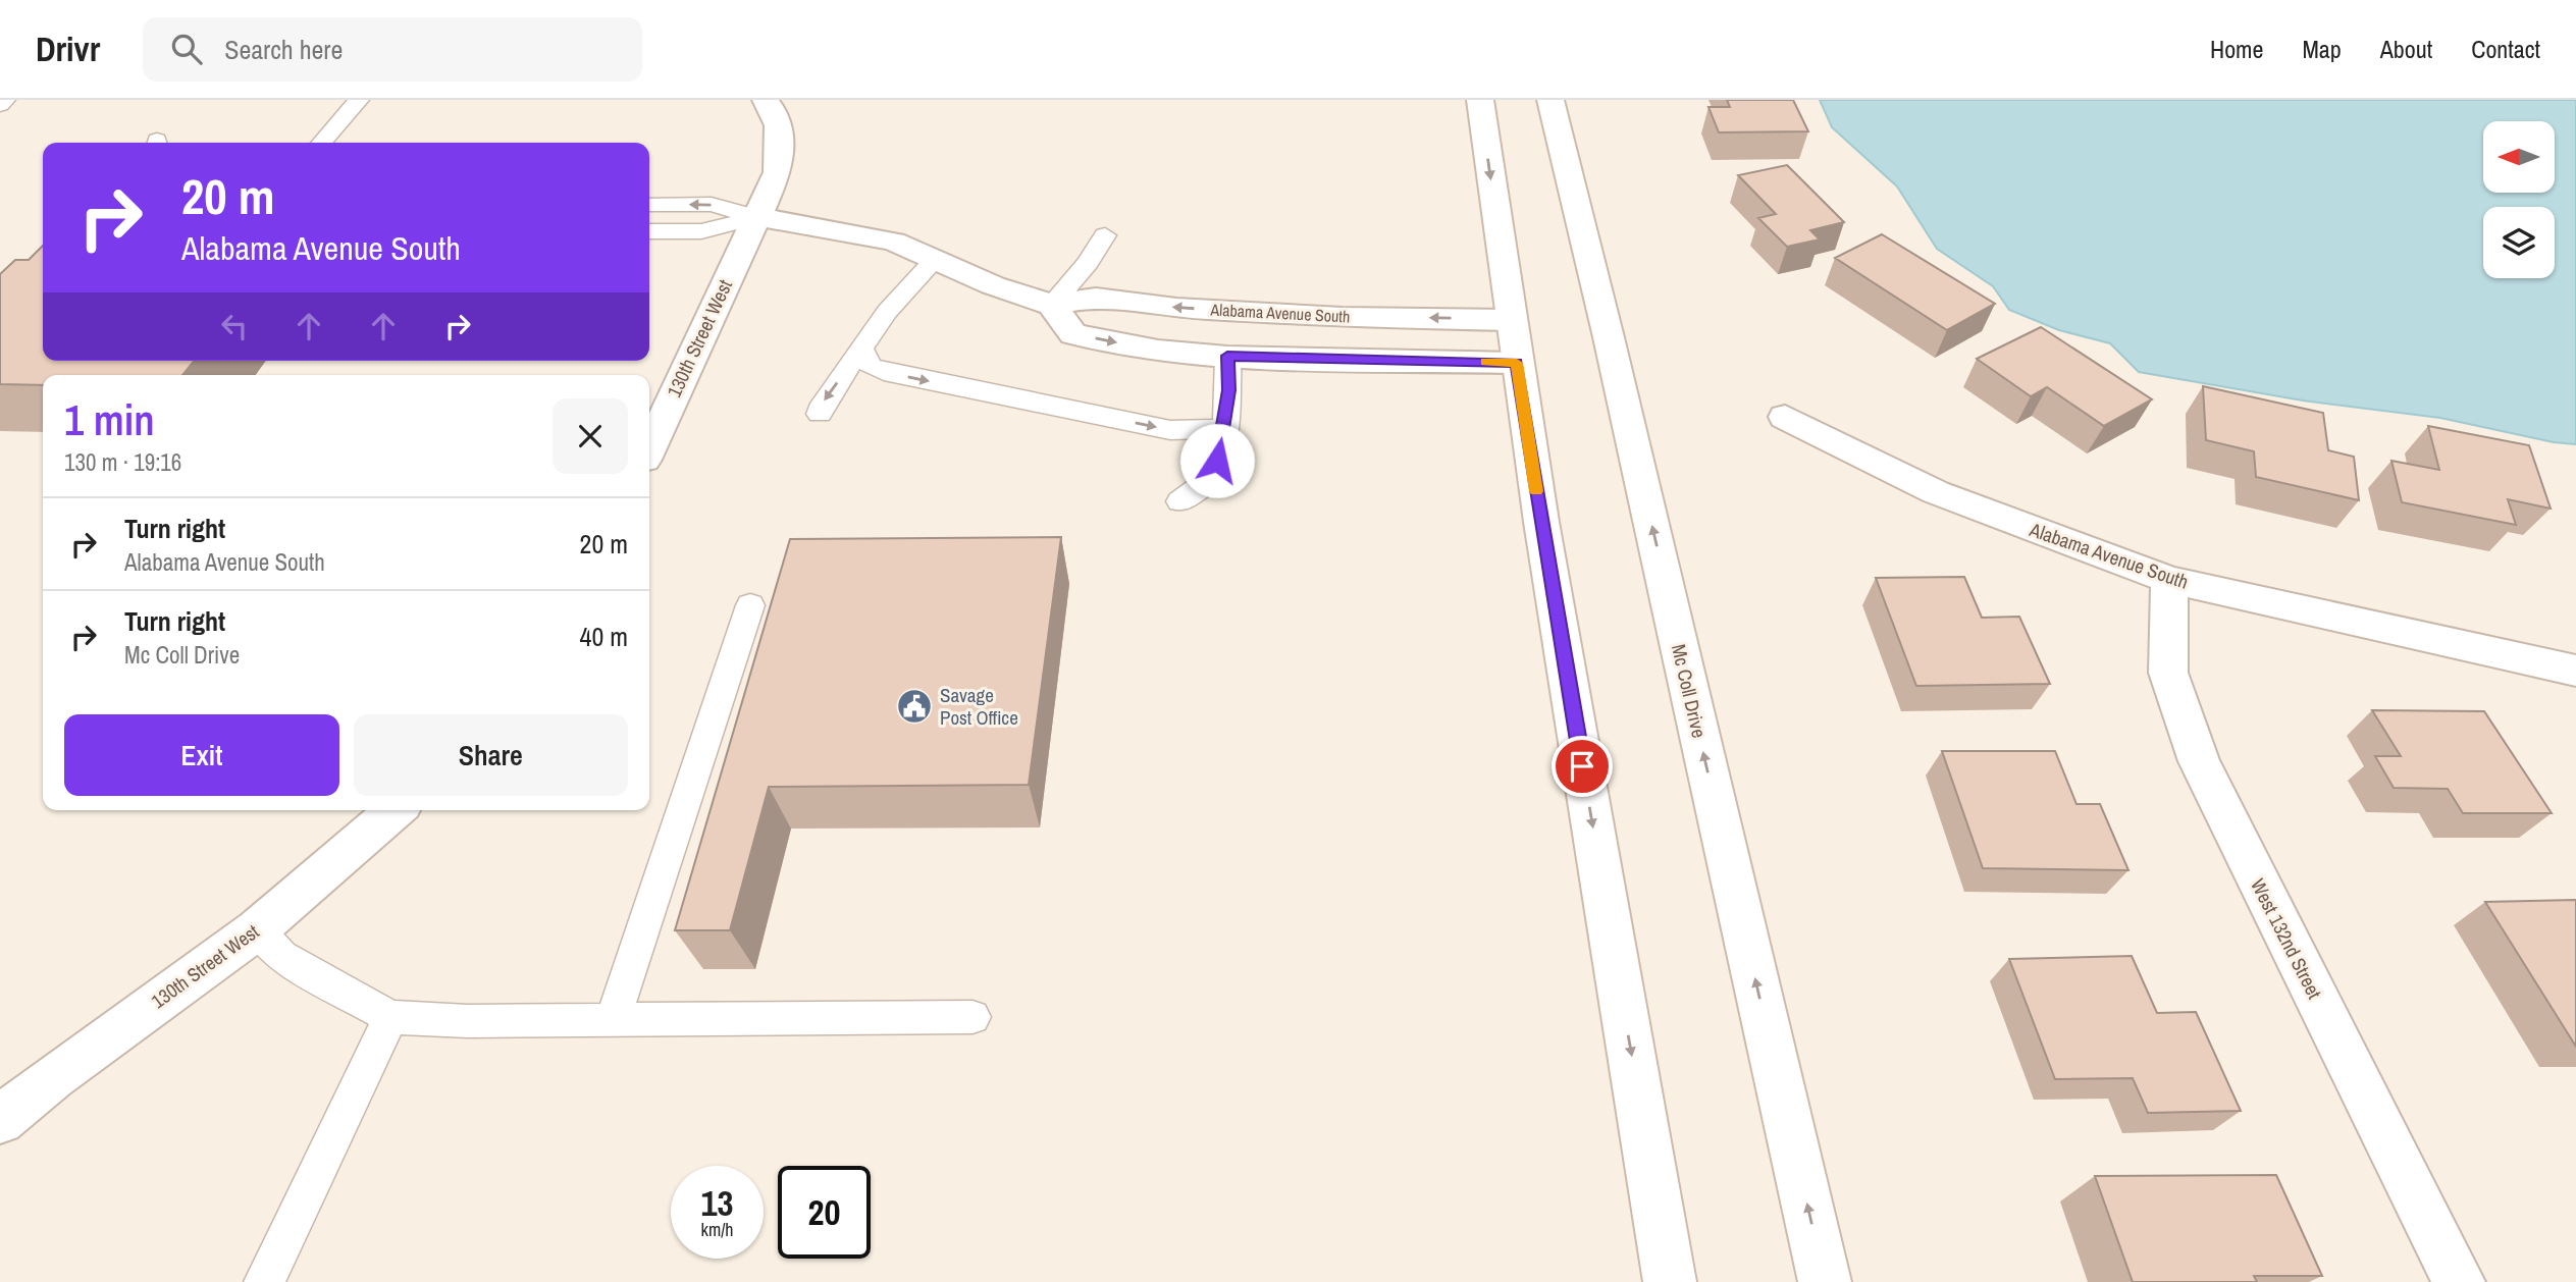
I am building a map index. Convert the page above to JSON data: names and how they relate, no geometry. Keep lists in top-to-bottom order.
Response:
{
  "streets": {
    "street": [
      "Alabama Avenue South",
      "130th Street West",
      "Mc Coll Drive",
      "West 132nd Street"
    ]
  },
  "crossings": [
    ["Alabama Avenue South", "130th Street West"],
    ["Alabama Avenue South", "West 132nd Street"]
  ],
  "places": {
    "public building": ["Savage Post Office"]
  },
  "north": "left",
  "page": {
    "header": "Drivr",
    "search": "Search here",
    "nav": [
      "Home",
      "Map",
      "About",
      "Contact"
    ],
    "turn": ["20 m", "Alabama Avenue South"],
    "heading": ["1 min", "130 m · 19:16"],
    "list": [
      {
        "name": "Turn right",
        "note": "Alabama Avenue South",
        "value": "20 m"
      },
      {
        "name": "Turn right",
        "note": "Mc Coll Drive",
        "value": "40 m"
      }
    ],
    "buttons": ["Exit", "Share"],
    "speed": "13 km/h",
    "limit": "20"
  }
}
